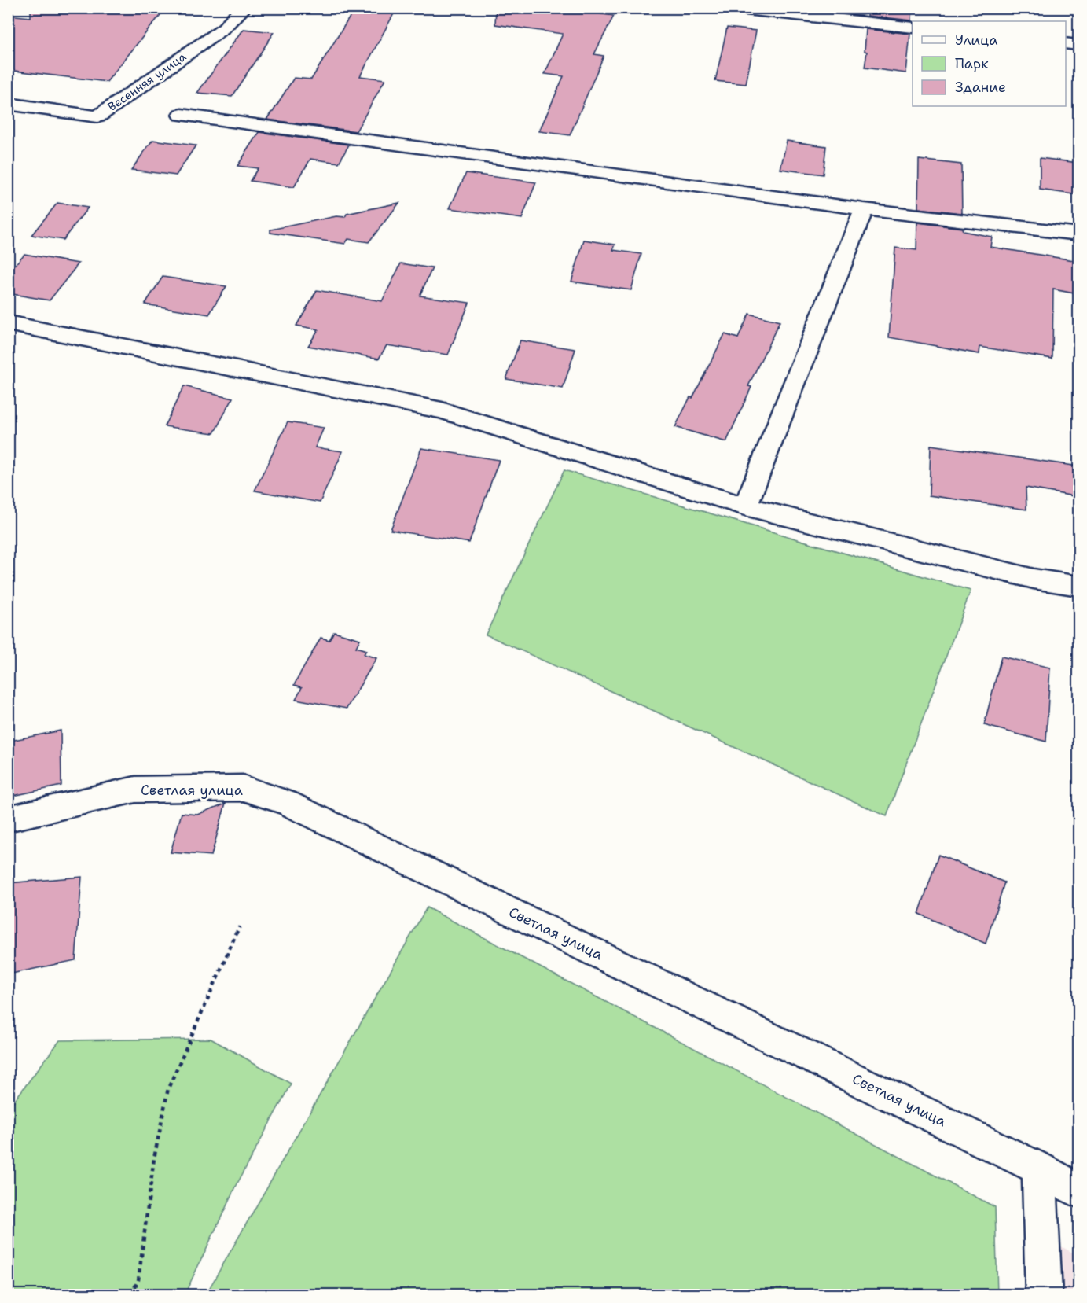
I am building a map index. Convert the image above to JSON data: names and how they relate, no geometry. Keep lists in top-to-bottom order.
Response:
{
  "streets": {
    "street": ["Весенняя улица", "Светлая улица"]
  },
  "legend": ["Улица", "Парк", "Здание"]
}
